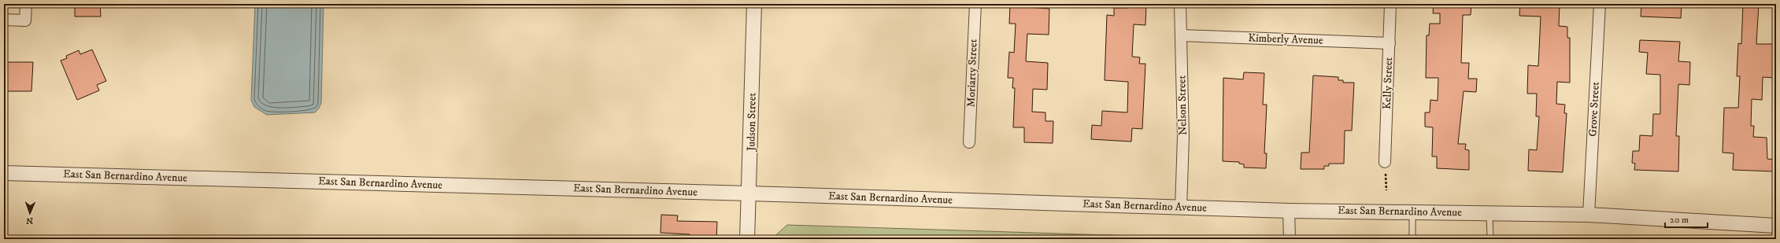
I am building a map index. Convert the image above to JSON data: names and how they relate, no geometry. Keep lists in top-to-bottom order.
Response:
{
  "streets": {
    "street": [
      "Kimberly Avenue",
      "Moriarty Street",
      "Kelly Street",
      "Nelson Street",
      "Grove Street",
      "Judson Street",
      "East San Bernardino Avenue"
    ]
  },
  "crossings": [
    ["Kimberly Avenue", "Kelly Street"],
    ["Kimberly Avenue", "Nelson Street"],
    ["Nelson Street", "East San Bernardino Avenue"],
    ["Grove Street", "East San Bernardino Avenue"],
    ["Judson Street", "East San Bernardino Avenue"]
  ],
  "scale_bar": "20 m",
  "north": "bottom"
}
